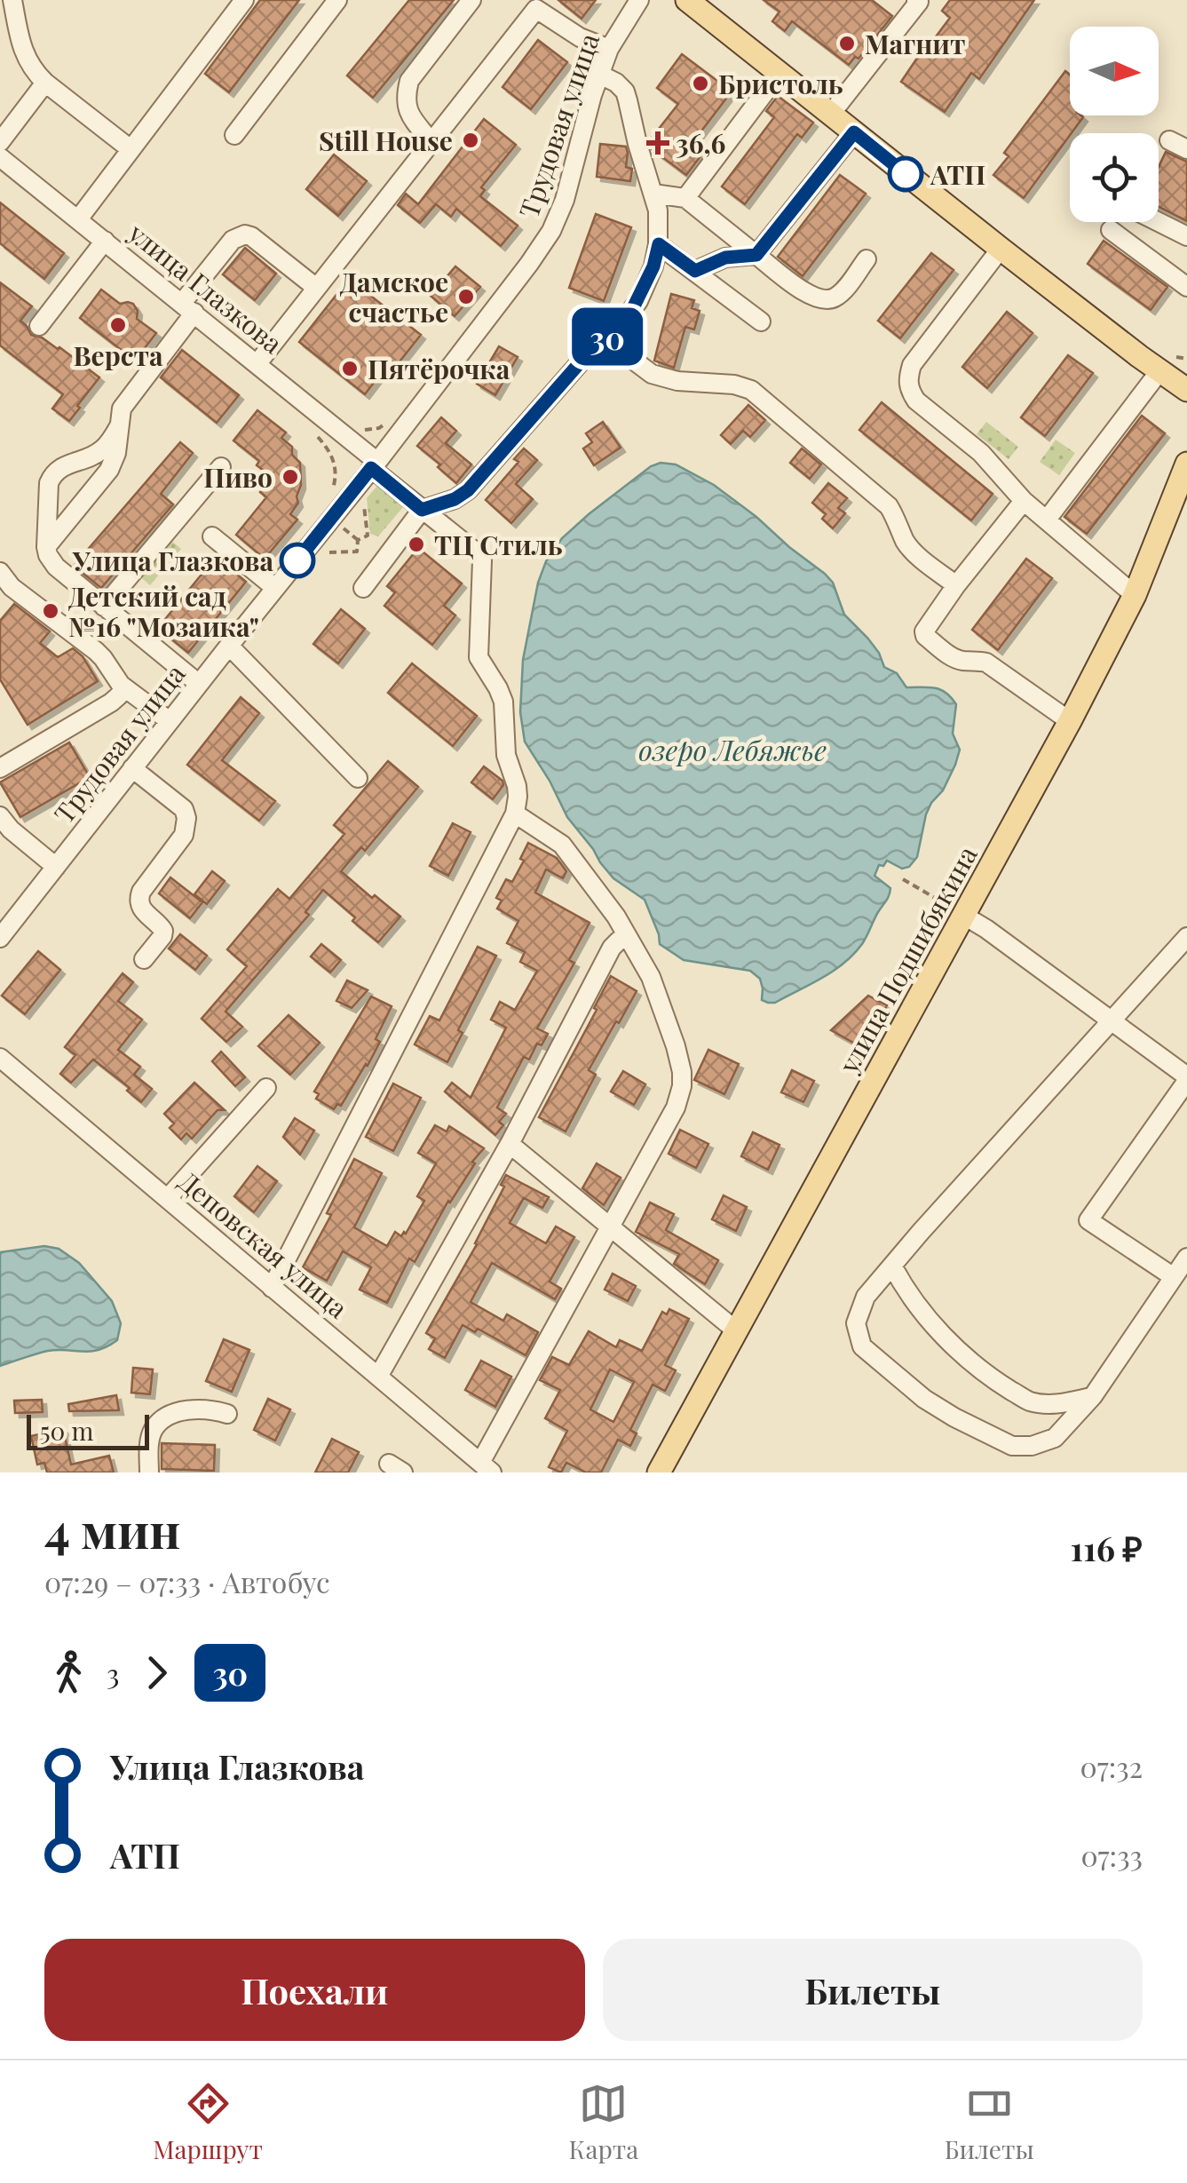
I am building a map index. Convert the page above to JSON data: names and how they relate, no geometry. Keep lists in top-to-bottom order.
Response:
{
  "streets": {
    "main road": ["улица Подшибякина"],
    "street": ["Трудовая улица", "улица Глазкова", "Деповская улица"]
  },
  "crossings": [
    ["Трудовая улица", "улица Глазкова"]
  ],
  "water": ["озеро Лебяжье"],
  "places": {
    "other": [
      "Магнит",
      "Бристоль",
      "Still House",
      "АТП",
      "Дамское счастье",
      "Верста",
      "Пятёрочка",
      "Пиво",
      "ТЦ Стиль",
      "Улица Глазкова",
      "Детский сад №16 \"Мозаика\""
    ],
    "health": ["36,6"]
  },
  "lines": ["bus line 30"],
  "scale_bar": "50 m",
  "north": "right",
  "page": {
    "on_map": "30",
    "scale": "50 m",
    "heading": ["4 мин", "07:29 – 07:33 · Автобус", "116 ₽"],
    "legs": ["3", "30"],
    "list": [
      {
        "name": "Улица Глазкова",
        "value": "07:32"
      },
      {
        "name": "АТП",
        "value": "07:33"
      }
    ],
    "buttons": ["Поехали", "Билеты"],
    "tabs": ["Маршрут", "Карта", "Билеты"]
  }
}
